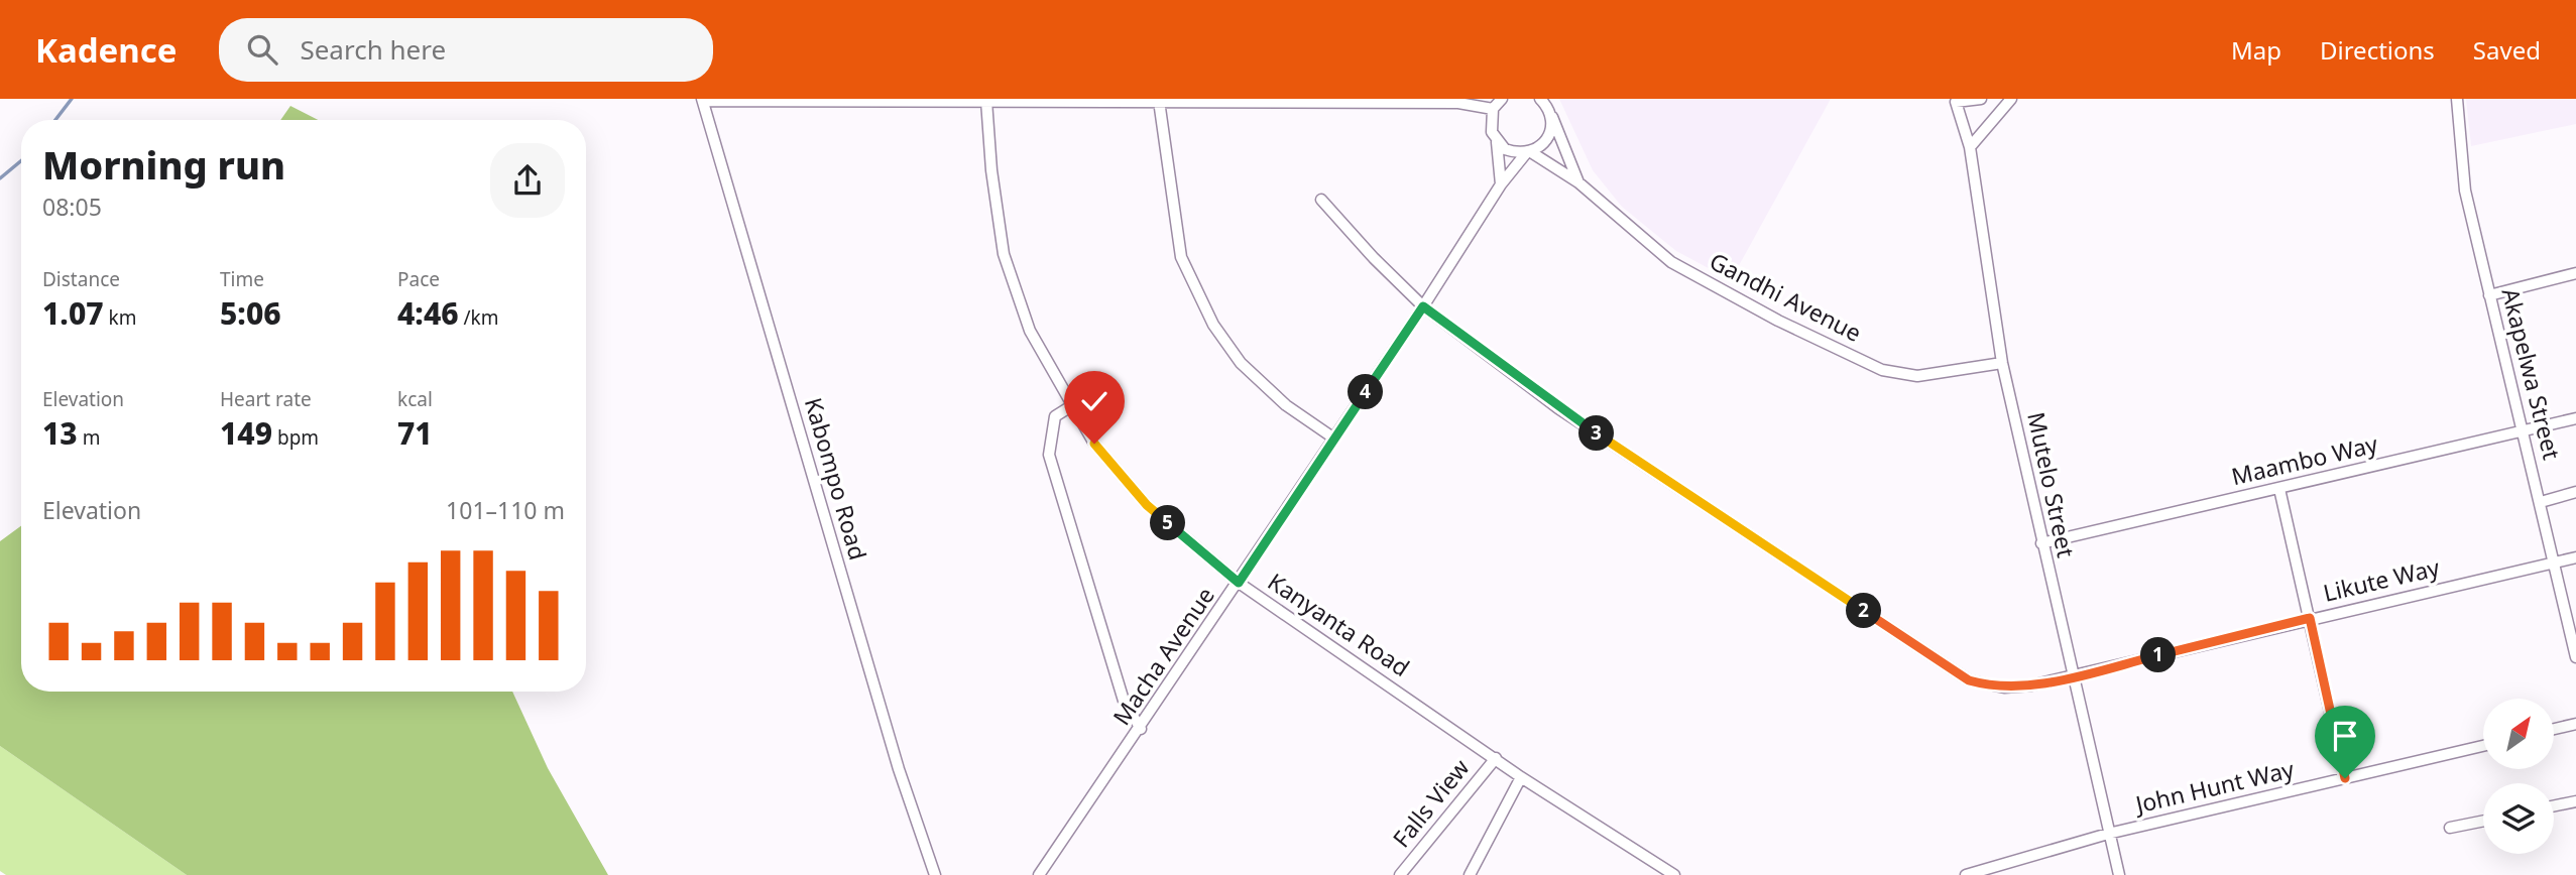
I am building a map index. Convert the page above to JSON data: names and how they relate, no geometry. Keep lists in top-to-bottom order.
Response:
{
  "streets": {
    "street": [
      "Gandhi Avenue",
      "Akapelwa Street",
      "Maambo Way",
      "Kabompo Road",
      "Mutelo Street",
      "Likute Way",
      "Kanyanta Road",
      "Macha Avenue",
      "John Hunt Way",
      "Falls View"
    ]
  },
  "crossings": [
    ["Gandhi Avenue", "Mutelo Street"],
    ["Gandhi Avenue", "Macha Avenue"],
    ["Akapelwa Street", "Maambo Way"],
    ["Akapelwa Street", "Likute Way"],
    ["Maambo Way", "Mutelo Street"],
    ["Mutelo Street", "Likute Way"],
    ["Mutelo Street", "John Hunt Way"],
    ["Likute Way", "Macha Avenue"],
    ["Kanyanta Road", "Macha Avenue"],
    ["Kanyanta Road", "Falls View"]
  ],
  "north": "top right",
  "page": {
    "header": "Kadence",
    "search": "Search here",
    "nav": ["Map", "Directions", "Saved"],
    "heading": ["Morning run", "08:05"],
    "stats": [
      ["Distance", "1.07 km"],
      ["Time", "5:06"],
      ["Pace", "4:46 /km"],
      ["Elevation", "13 m"],
      ["Heart rate", "149 bpm"],
      ["kcal", "71"]
    ],
    "pins": [
      "4",
      "3",
      "5",
      "2",
      "1"
    ],
    "chart": ["Elevation", "101–110 m"]
  }
}
